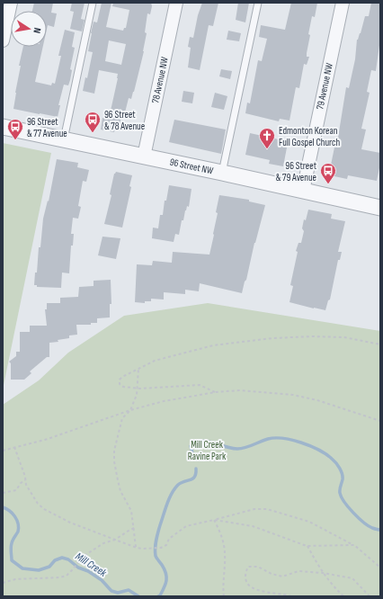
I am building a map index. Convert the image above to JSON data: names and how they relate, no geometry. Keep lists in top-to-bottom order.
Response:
{
  "streets": {
    "street": ["78 Avenue NW", "79 Avenue NW", "96 Street NW"]
  },
  "crossings": [
    ["78 Avenue NW", "96 Street NW"],
    ["79 Avenue NW", "96 Street NW"]
  ],
  "water": ["Mill Creek"],
  "parks": ["Mill Creek Ravine Park"],
  "places": {
    "bus stop": ["96 Street & 78 Avenue", "96 Street & 77 Avenue", "96 Street & 79 Avenue"],
    "church": ["Edmonton Korean Full Gospel Church"]
  },
  "north": "right"
}
